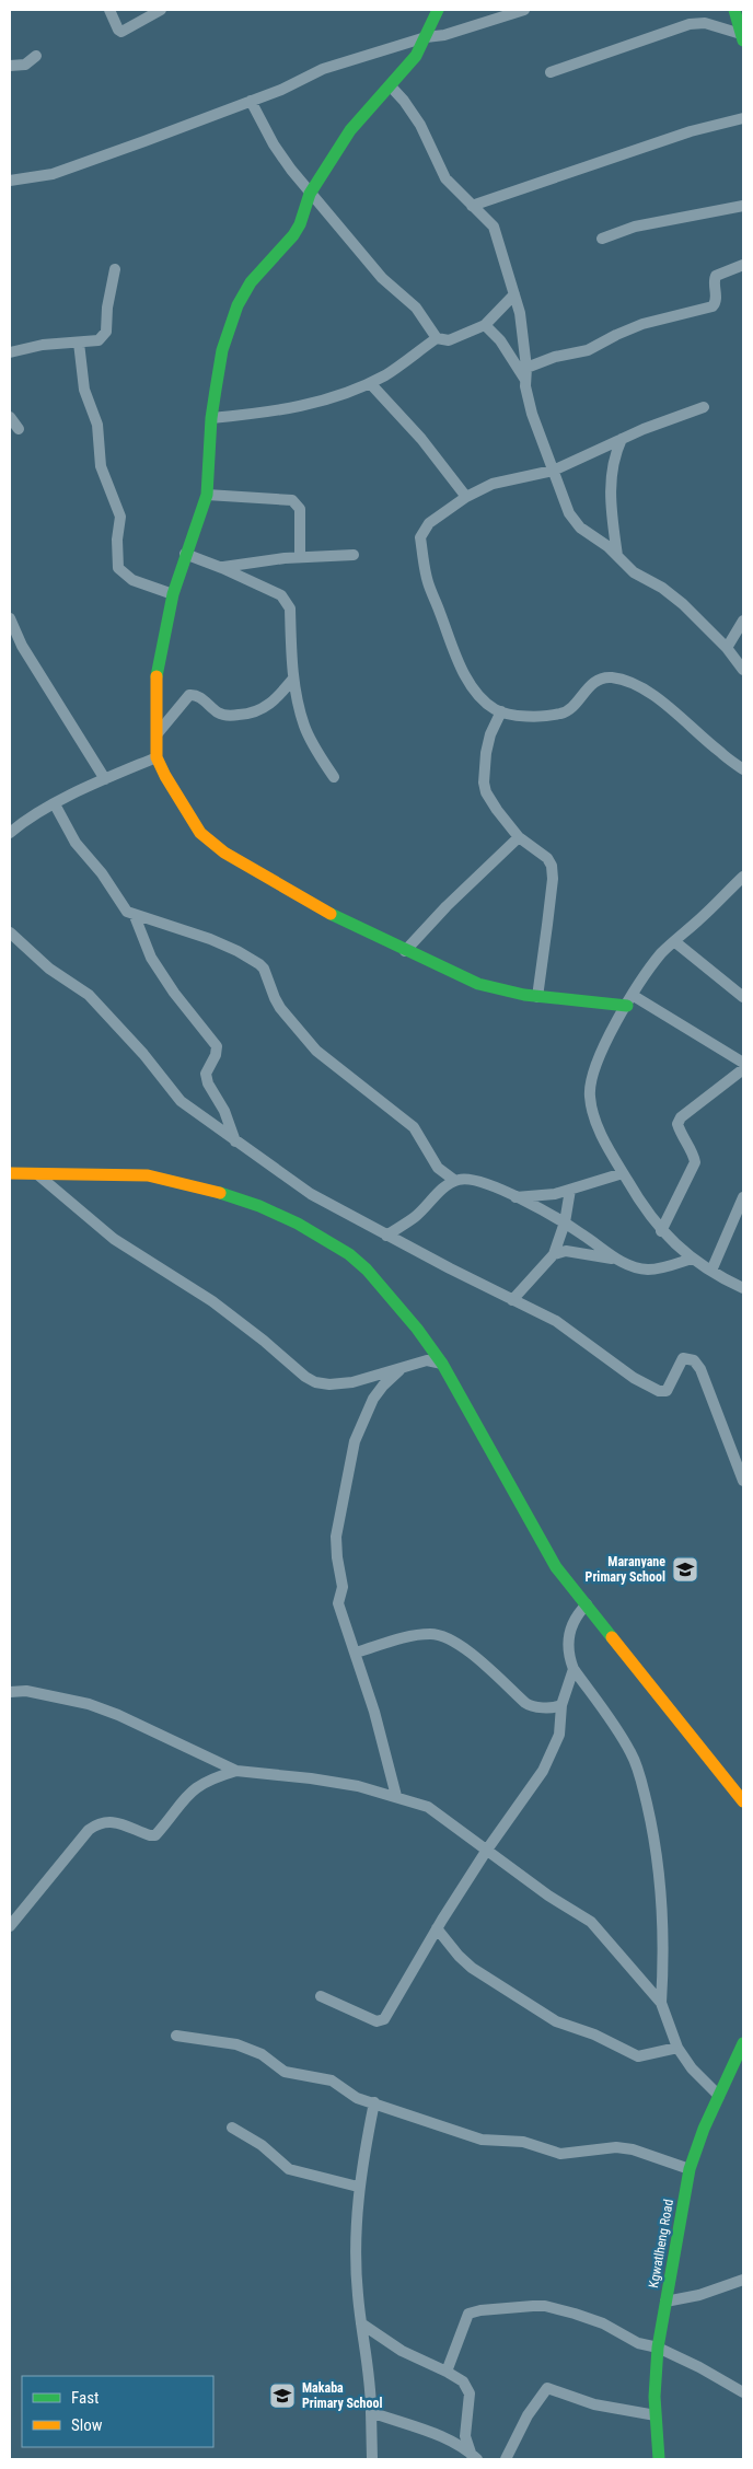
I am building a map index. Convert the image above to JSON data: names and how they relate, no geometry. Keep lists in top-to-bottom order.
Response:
{
  "streets": {
    "street": ["Kgwatlheng Road"]
  },
  "places": {
    "school or university": ["Maranyane Primary School", "Makaba Primary School"]
  },
  "legend": ["Fast", "Slow"]
}
